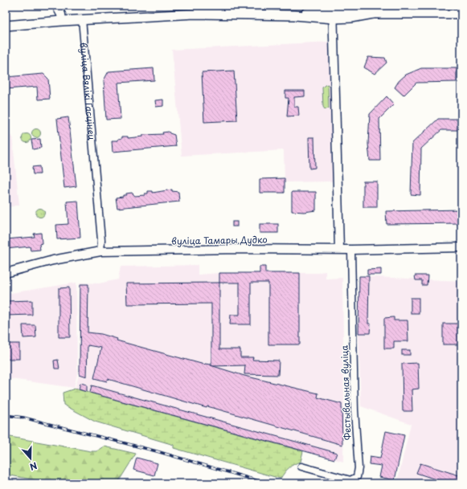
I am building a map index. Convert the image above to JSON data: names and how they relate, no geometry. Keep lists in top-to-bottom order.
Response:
{
  "streets": {
    "street": ["вуліца Вялікі Гасцінец", "вуліца Тамары Дудко", "Фестывальная вуліца"]
  },
  "crossings": [
    ["вуліца Вялікі Гасцінец", "вуліца Тамары Дудко"],
    ["вуліца Тамары Дудко", "Фестывальная вуліца"]
  ],
  "north": "bottom"
}
